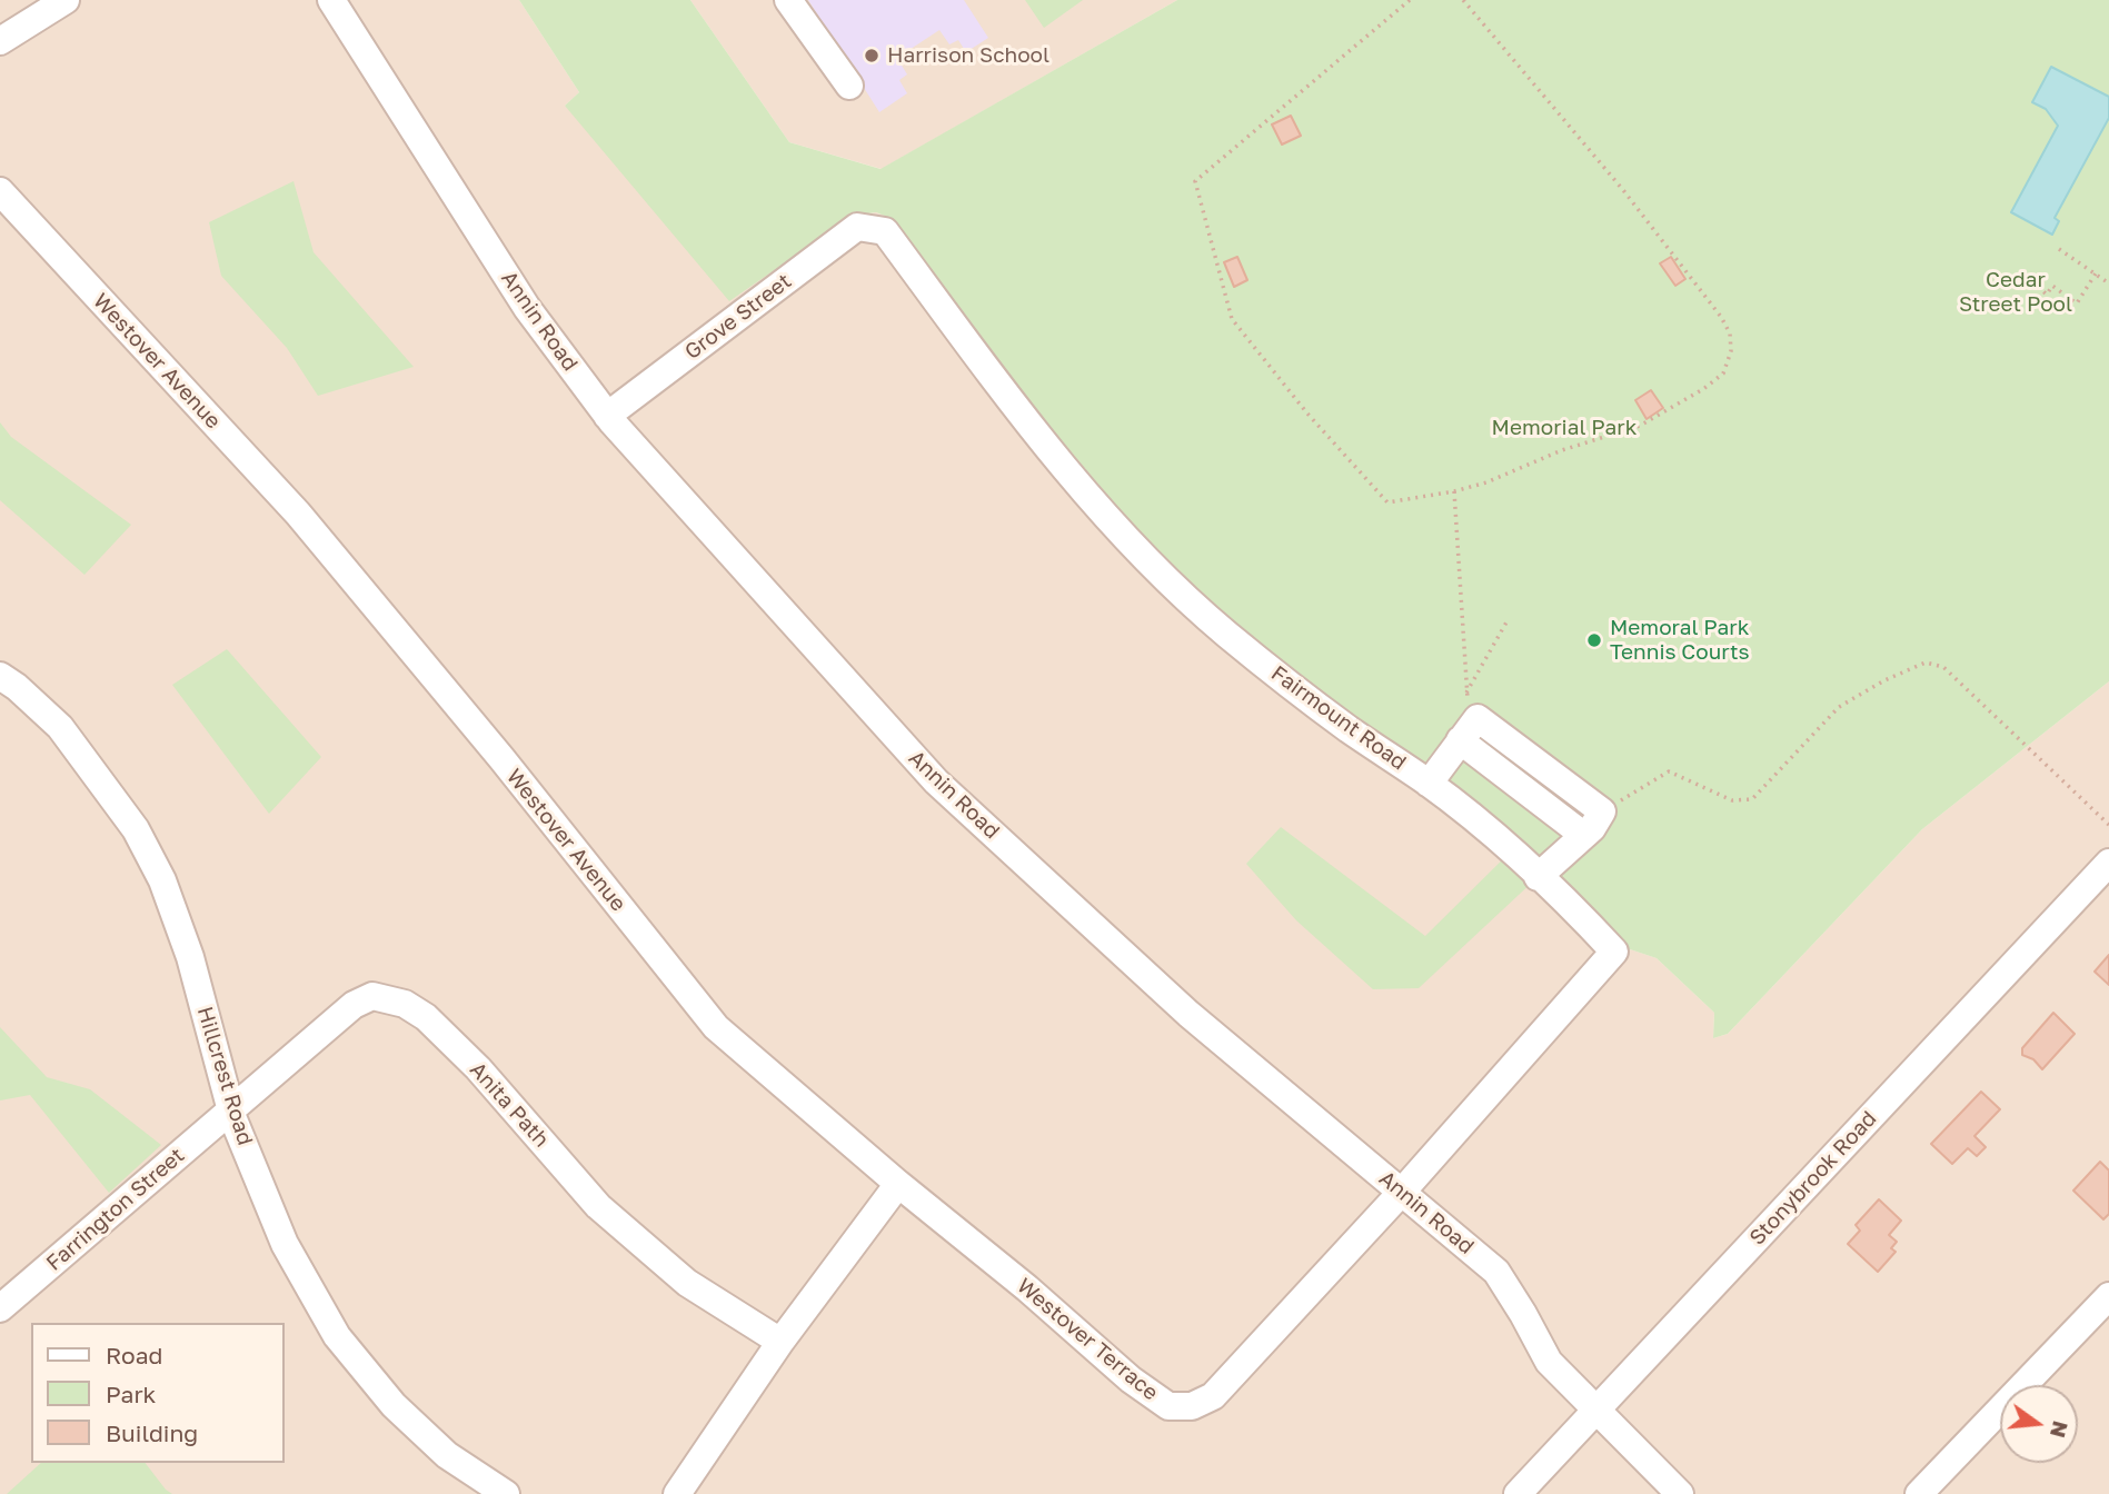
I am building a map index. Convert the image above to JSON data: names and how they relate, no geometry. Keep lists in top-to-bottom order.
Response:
{
  "streets": {
    "street": [
      "Grove Street",
      "Annin Road",
      "Westover Avenue",
      "Fairmount Road",
      "Hillcrest Road",
      "Anita Path",
      "Stonybrook Road",
      "Farrington Street",
      "Westover Terrace"
    ]
  },
  "crossings": [
    ["Grove Street", "Annin Road"],
    ["Grove Street", "Fairmount Road"],
    ["Annin Road", "Fairmount Road"],
    ["Annin Road", "Stonybrook Road"],
    ["Annin Road", "Westover Terrace"],
    ["Westover Avenue", "Westover Terrace"],
    ["Fairmount Road", "Westover Terrace"],
    ["Hillcrest Road", "Anita Path"],
    ["Hillcrest Road", "Farrington Street"],
    ["Anita Path", "Farrington Street"]
  ],
  "parks": ["Cedar Street Pool", "Memorial Park"],
  "places": ["Harrison School", "Memoral Park Tennis Courts"],
  "legend": ["Road", "Park", "Building"],
  "north": "right"
}
